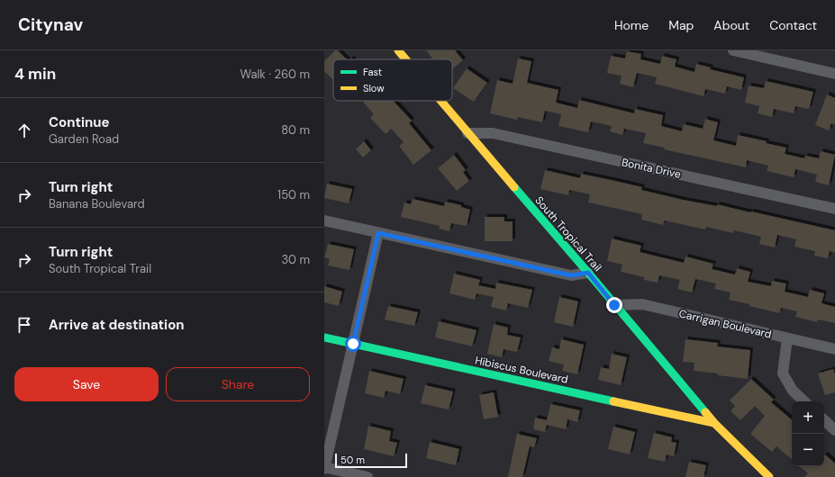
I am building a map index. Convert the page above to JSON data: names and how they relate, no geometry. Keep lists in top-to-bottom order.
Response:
{
  "streets": {
    "street": [
      "Bonita Drive",
      "South Tropical Trail",
      "Carrigan Boulevard",
      "Hibiscus Boulevard"
    ]
  },
  "crossings": [
    ["Bonita Drive", "South Tropical Trail"],
    ["South Tropical Trail", "Carrigan Boulevard"],
    ["South Tropical Trail", "Hibiscus Boulevard"]
  ],
  "legend": ["Fast", "Slow"],
  "scale_bar": "50 m",
  "page": {
    "header": "Citynav",
    "nav": [
      "Home",
      "Map",
      "About",
      "Contact"
    ],
    "heading": ["4 min", "Walk · 260 m"],
    "list": [
      ["Continue", "Garden Road", "80 m"],
      ["Turn right", "Banana Boulevard", "150 m"],
      ["Turn right", "South Tropical Trail", "30 m"],
      "Arrive at destination"
    ],
    "buttons": ["Save", "Share"],
    "map_buttons": ["+", "−"],
    "scale": "50 m"
  }
}
